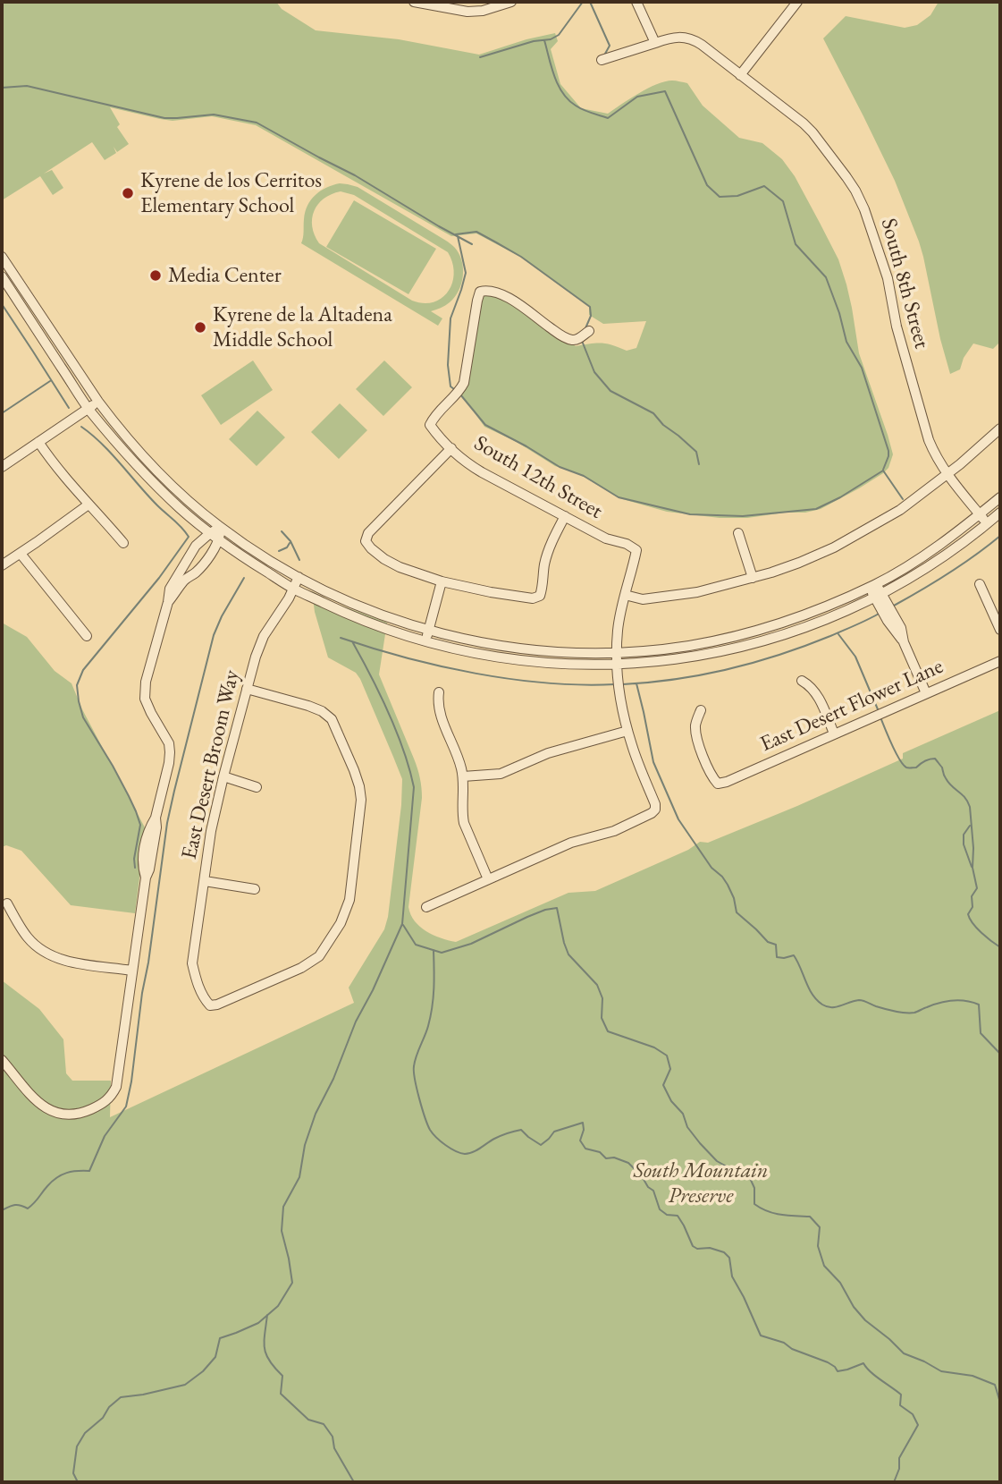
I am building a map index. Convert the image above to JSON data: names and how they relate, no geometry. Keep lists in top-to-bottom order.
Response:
{
  "streets": {
    "street": [
      "South 8th Street",
      "South 12th Street",
      "East Desert Flower Lane",
      "East Desert Broom Way"
    ]
  },
  "parks": ["South Mountain Preserve"],
  "places": ["Kyrene de los Cerritos Elementary School", "Media Center", "Kyrene de la Altadena Middle School"]
}
